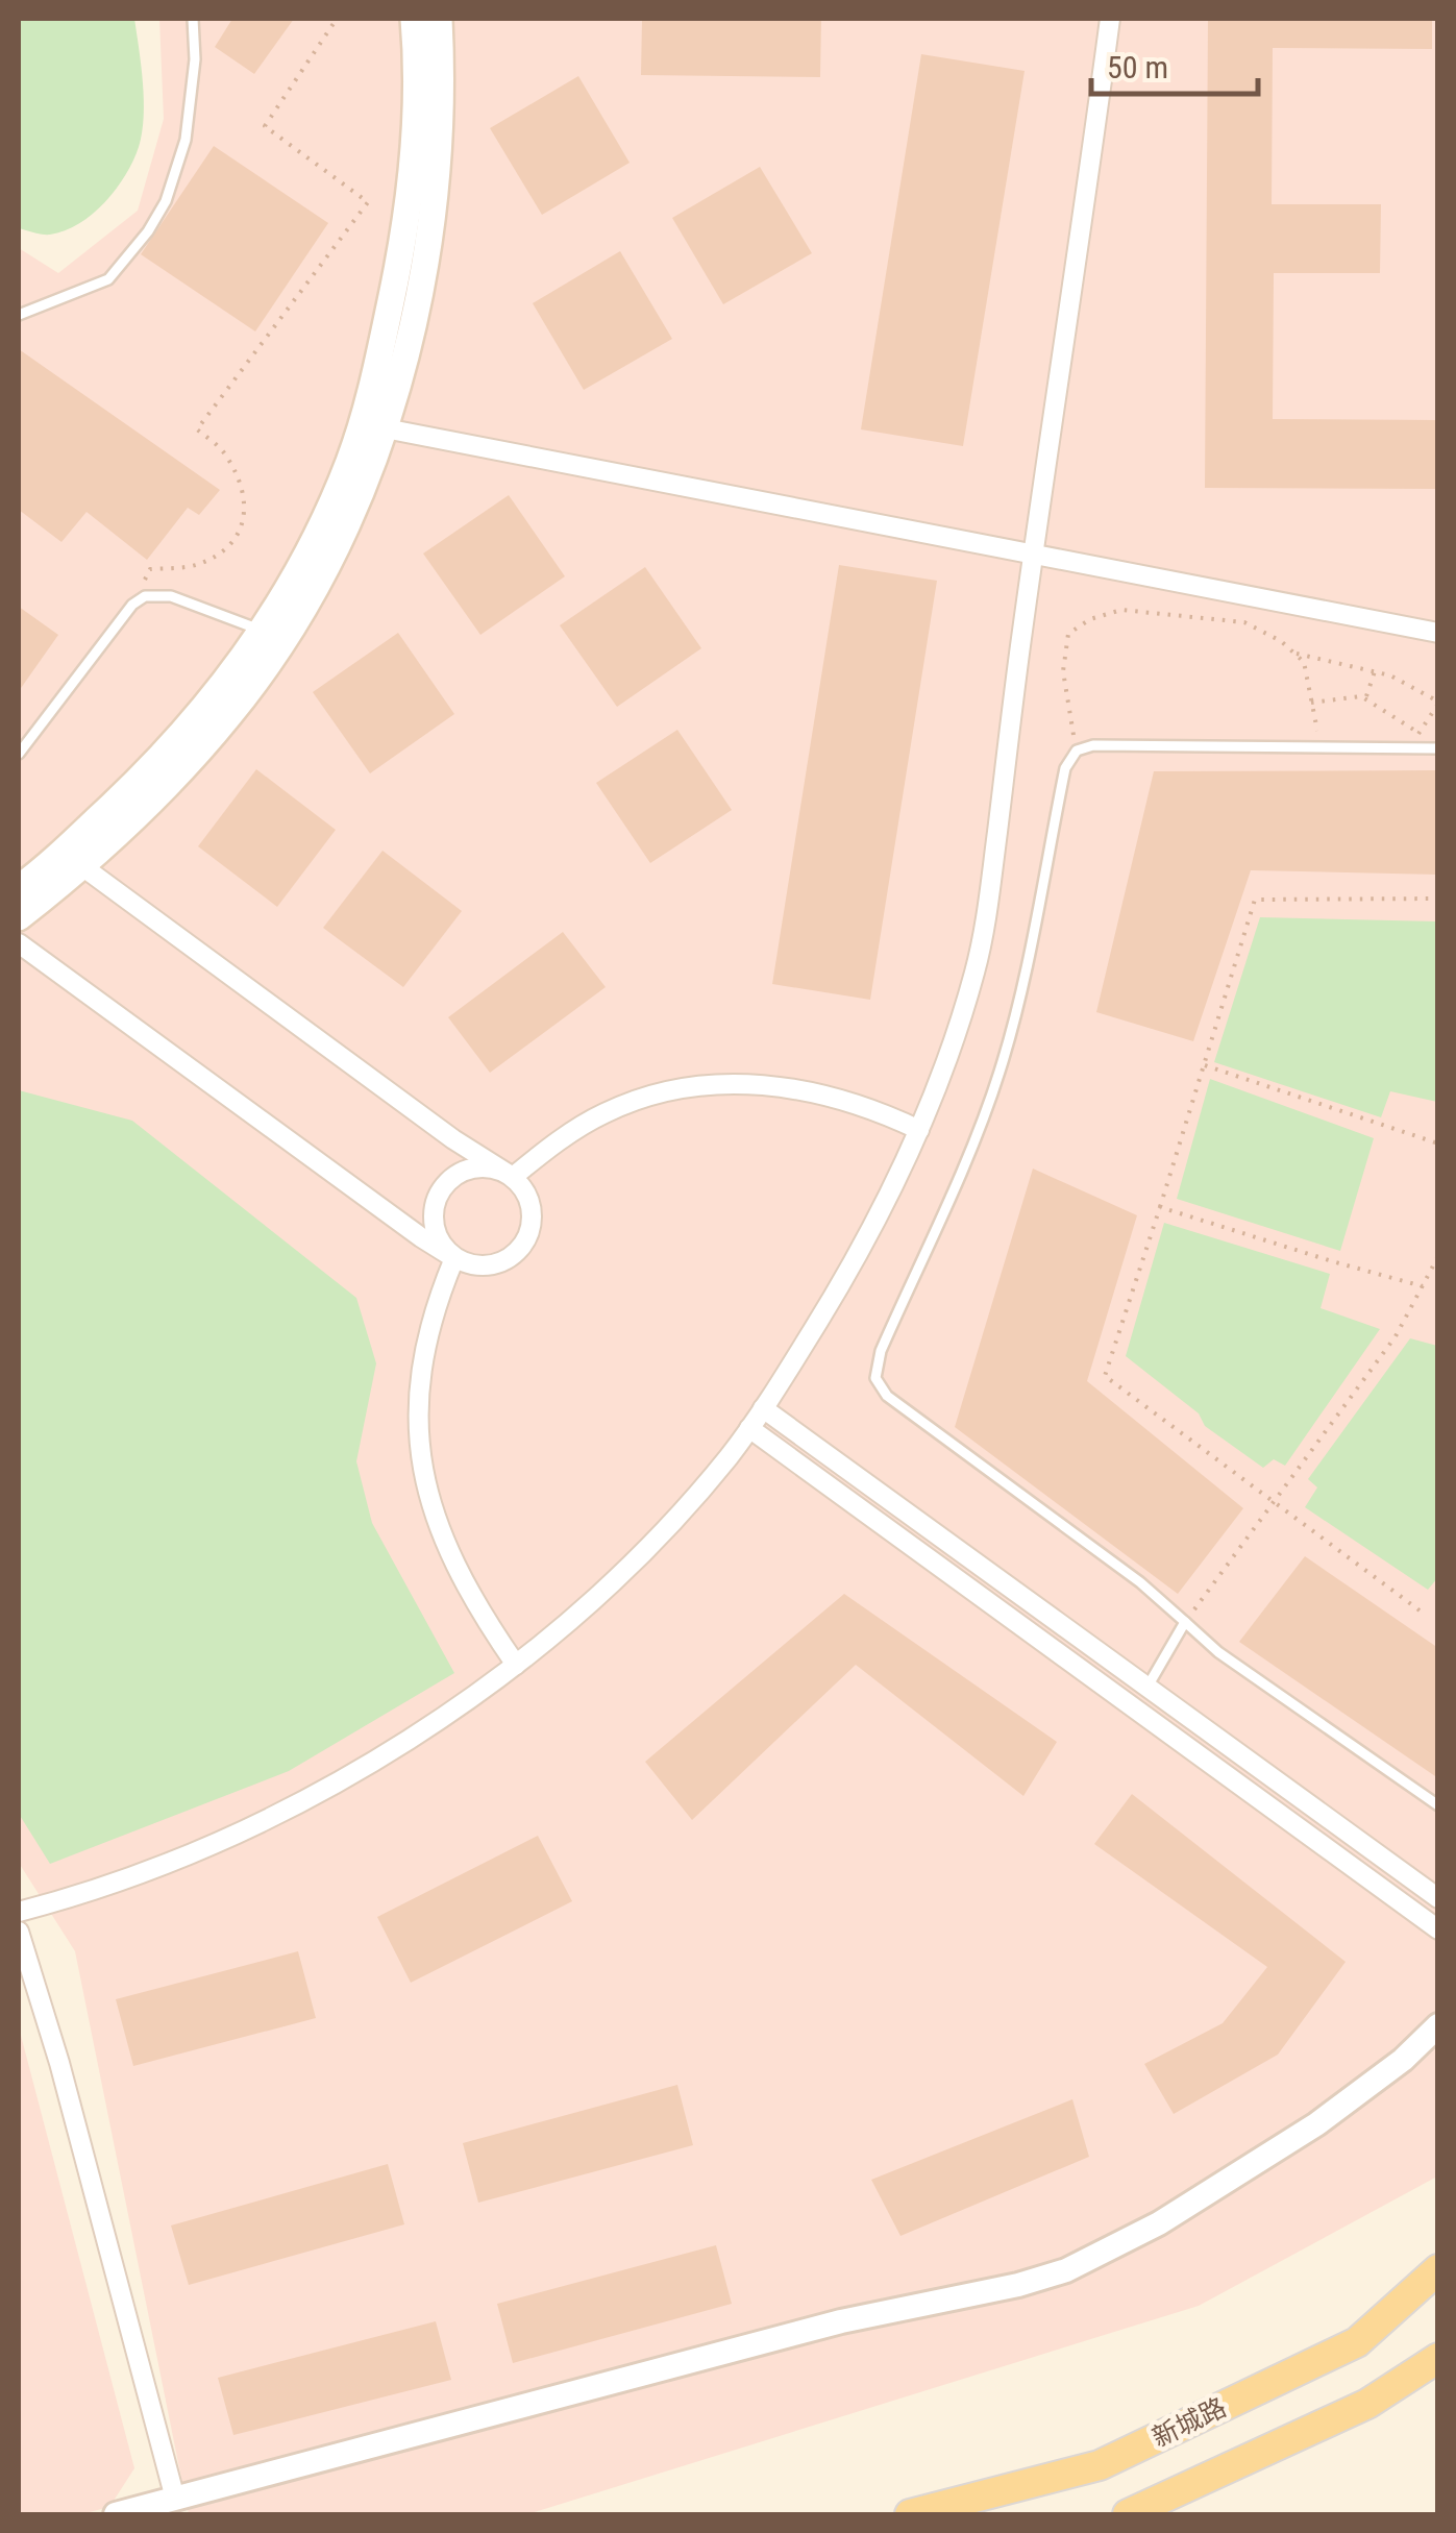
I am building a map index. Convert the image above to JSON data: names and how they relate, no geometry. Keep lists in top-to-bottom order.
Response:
{
  "streets": {
    "main road": ["新城路"]
  },
  "scale_bar": "50 m"
}
